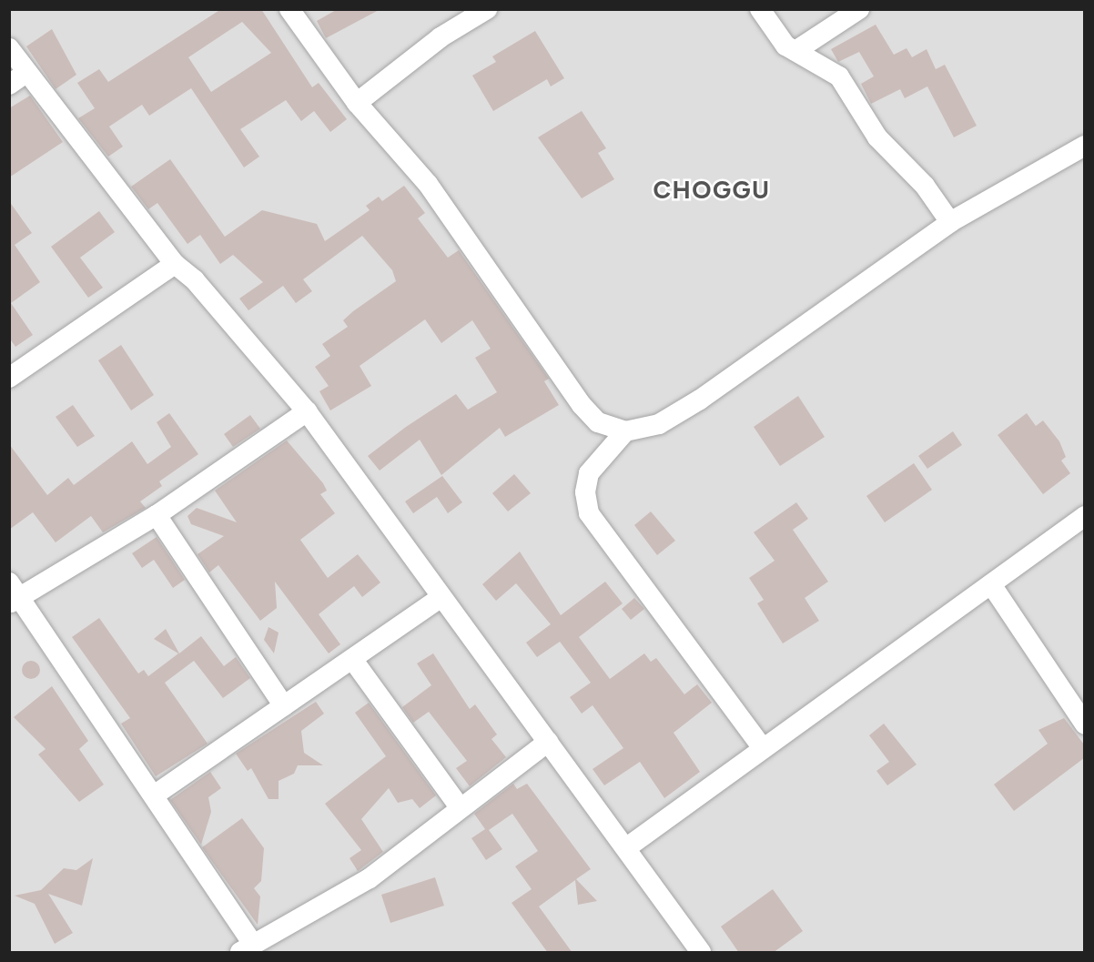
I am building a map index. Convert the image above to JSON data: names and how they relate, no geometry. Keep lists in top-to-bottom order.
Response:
{
  "districts": ["CHOGGU"]
}
